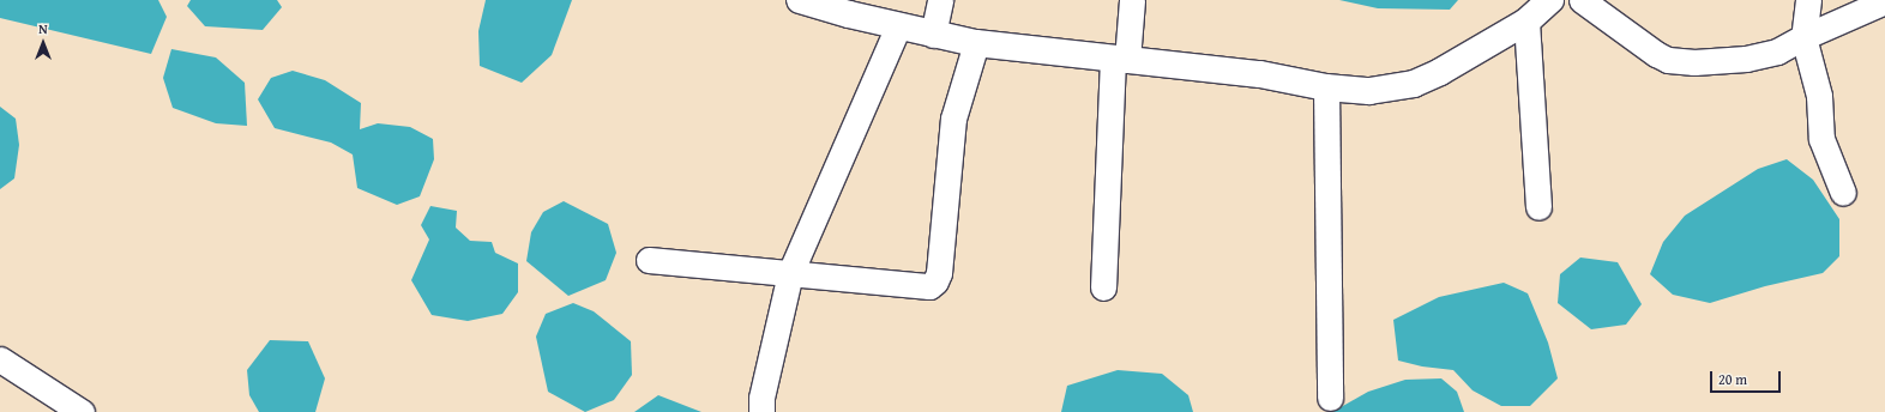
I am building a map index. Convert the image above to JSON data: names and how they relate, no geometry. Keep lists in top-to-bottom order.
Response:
{
  "scale_bar": "20 m",
  "north": "top"
}
